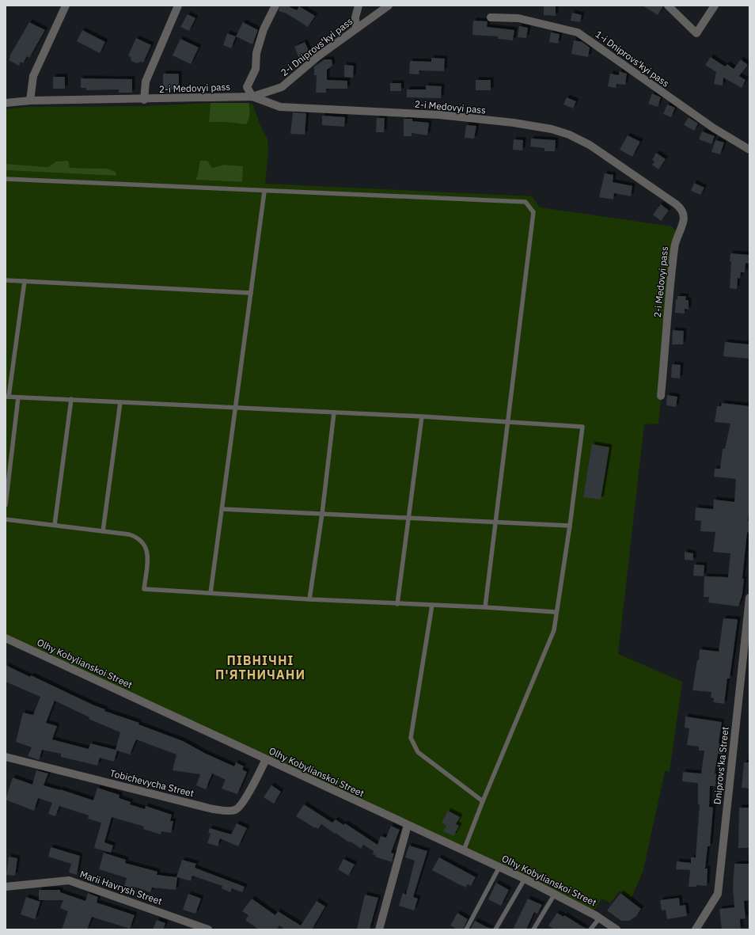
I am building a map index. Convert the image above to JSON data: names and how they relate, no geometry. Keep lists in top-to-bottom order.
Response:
{
  "streets": {
    "street": [
      "2-i Dniprovs'kyi pass",
      "1-i Dniprovs'kyi pass",
      "2-i Medovyi pass",
      "Olhy Kobylianskoi Street",
      "Dniprovs'ka Street",
      "Tobichevycha Street",
      "Marii Havrysh Street"
    ]
  },
  "crossings": [
    ["2-i Dniprovs'kyi pass", "2-i Medovyi pass"],
    ["Olhy Kobylianskoi Street", "Tobichevycha Street"]
  ],
  "districts": ["ПІВНІЧНІ П'ЯТНИЧАНИ"]
}
